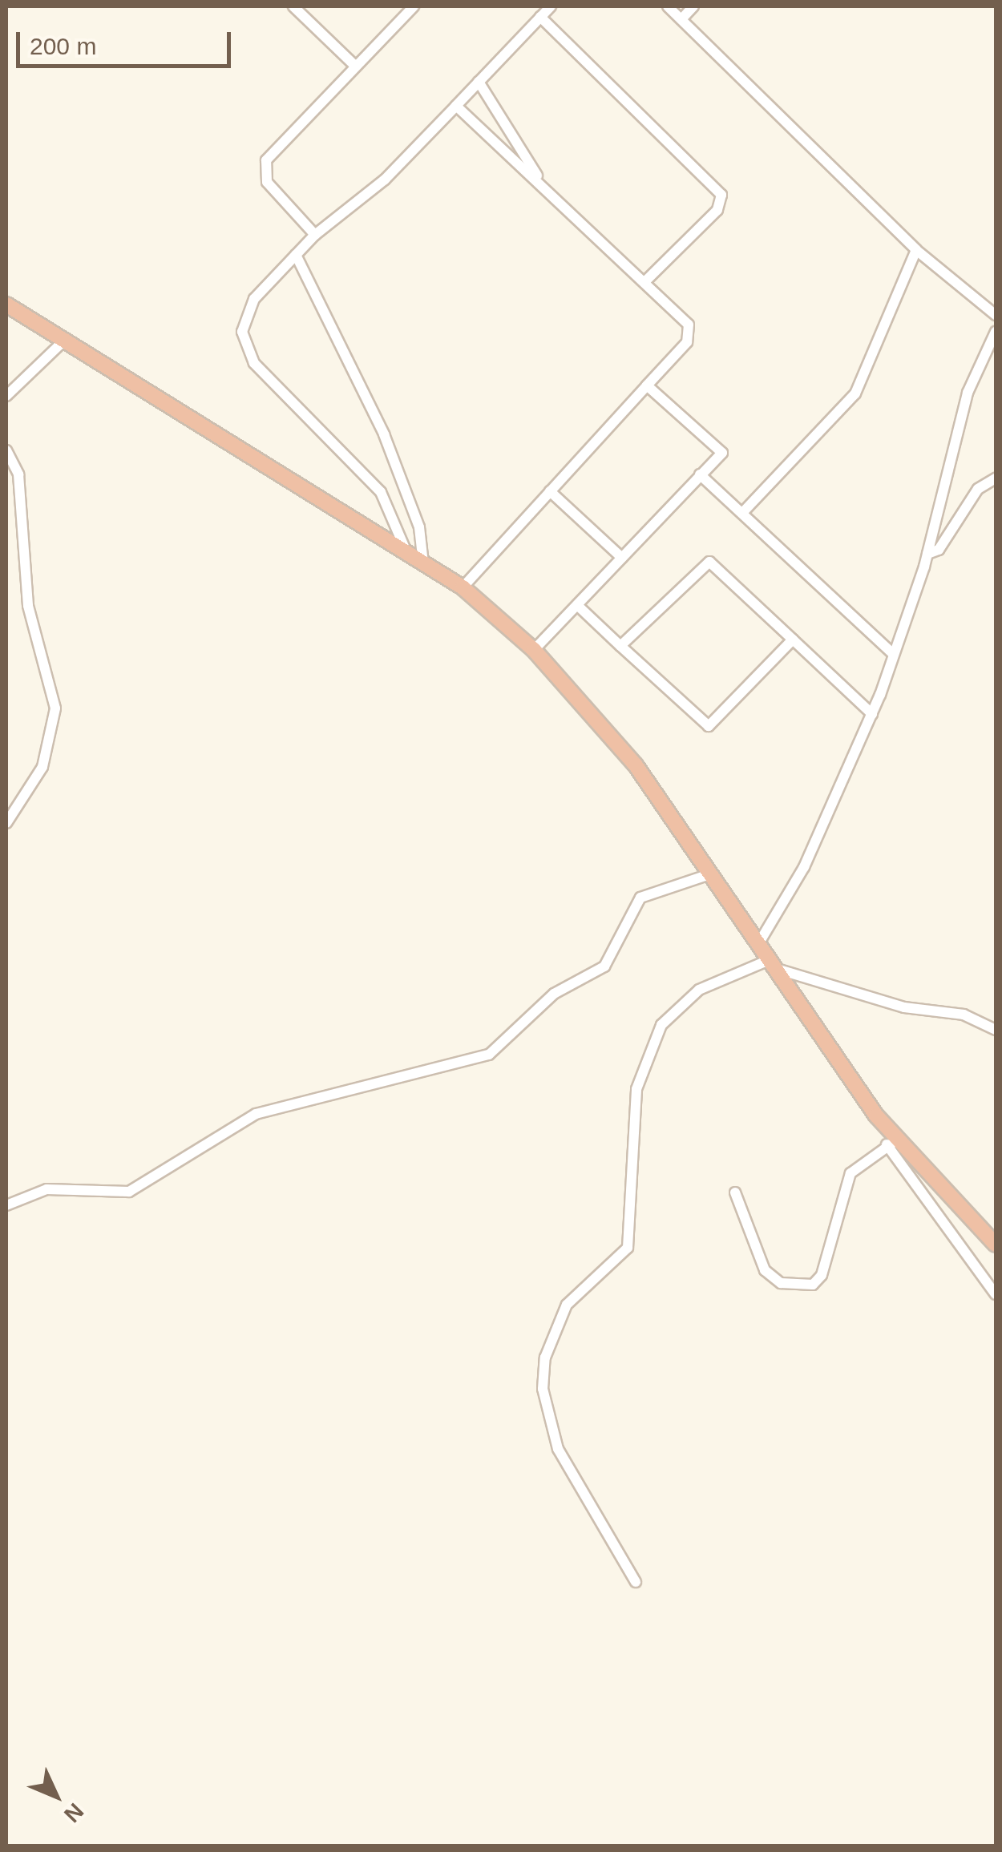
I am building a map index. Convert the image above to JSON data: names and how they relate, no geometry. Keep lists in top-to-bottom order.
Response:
{
  "scale_bar": "200 m",
  "north": "bottom right"
}
